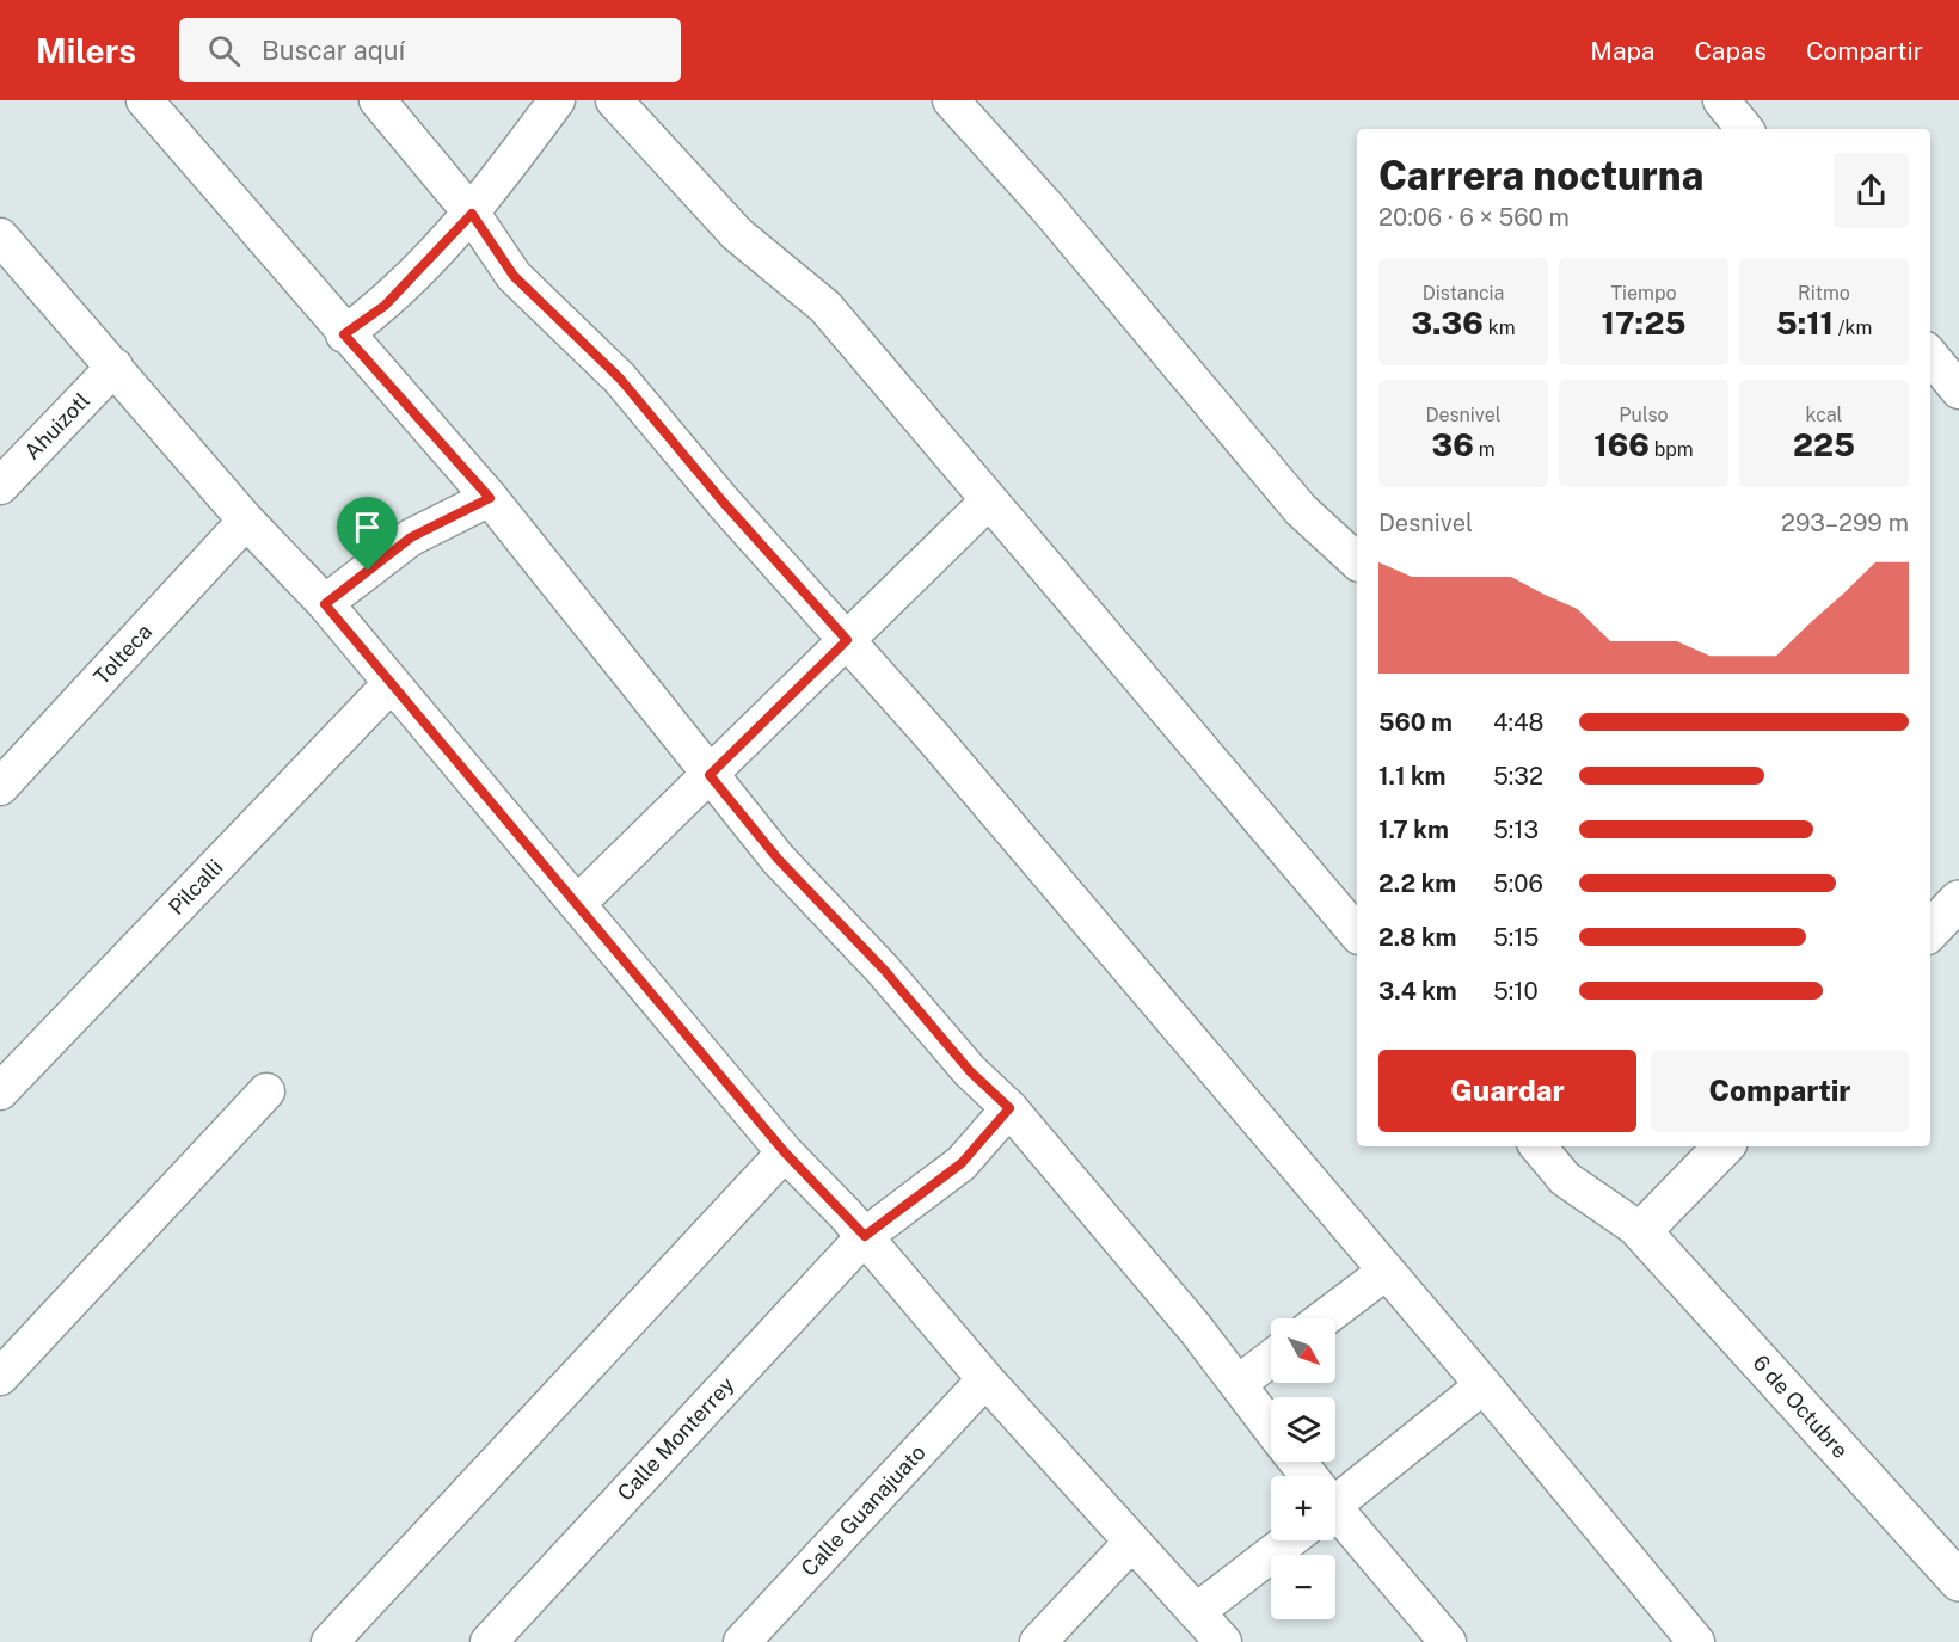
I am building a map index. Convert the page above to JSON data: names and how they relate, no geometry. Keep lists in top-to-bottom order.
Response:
{
  "streets": {
    "street": [
      "Ahuizotl",
      "Tolteca",
      "Pilcalli",
      "6 de Octubre",
      "Calle Monterrey",
      "Calle Guanajuato"
    ]
  },
  "north": "bottom right",
  "page": {
    "header": "Milers",
    "search": "Buscar aquí",
    "nav": ["Mapa", "Capas", "Compartir"],
    "heading": ["Carrera nocturna", "20:06 · 6 × 560 m"],
    "stats": [
      ["Distancia", "3.36 km"],
      ["Tiempo", "17:25"],
      ["Ritmo", "5:11 /km"],
      ["Desnivel", "36 m"],
      ["Pulso", "166 bpm"],
      ["kcal", "225"]
    ],
    "chart": ["Desnivel", "293–299 m"],
    "list": [
      {
        "name": "560 m",
        "note": "4:48"
      },
      {
        "name": "1.1 km",
        "note": "5:32"
      },
      {
        "name": "1.7 km",
        "note": "5:13"
      },
      {
        "name": "2.2 km",
        "note": "5:06"
      },
      {
        "name": "2.8 km",
        "note": "5:15"
      },
      {
        "name": "3.4 km",
        "note": "5:10"
      }
    ],
    "buttons": ["Guardar", "Compartir"],
    "map_buttons": ["+", "−"]
  }
}
